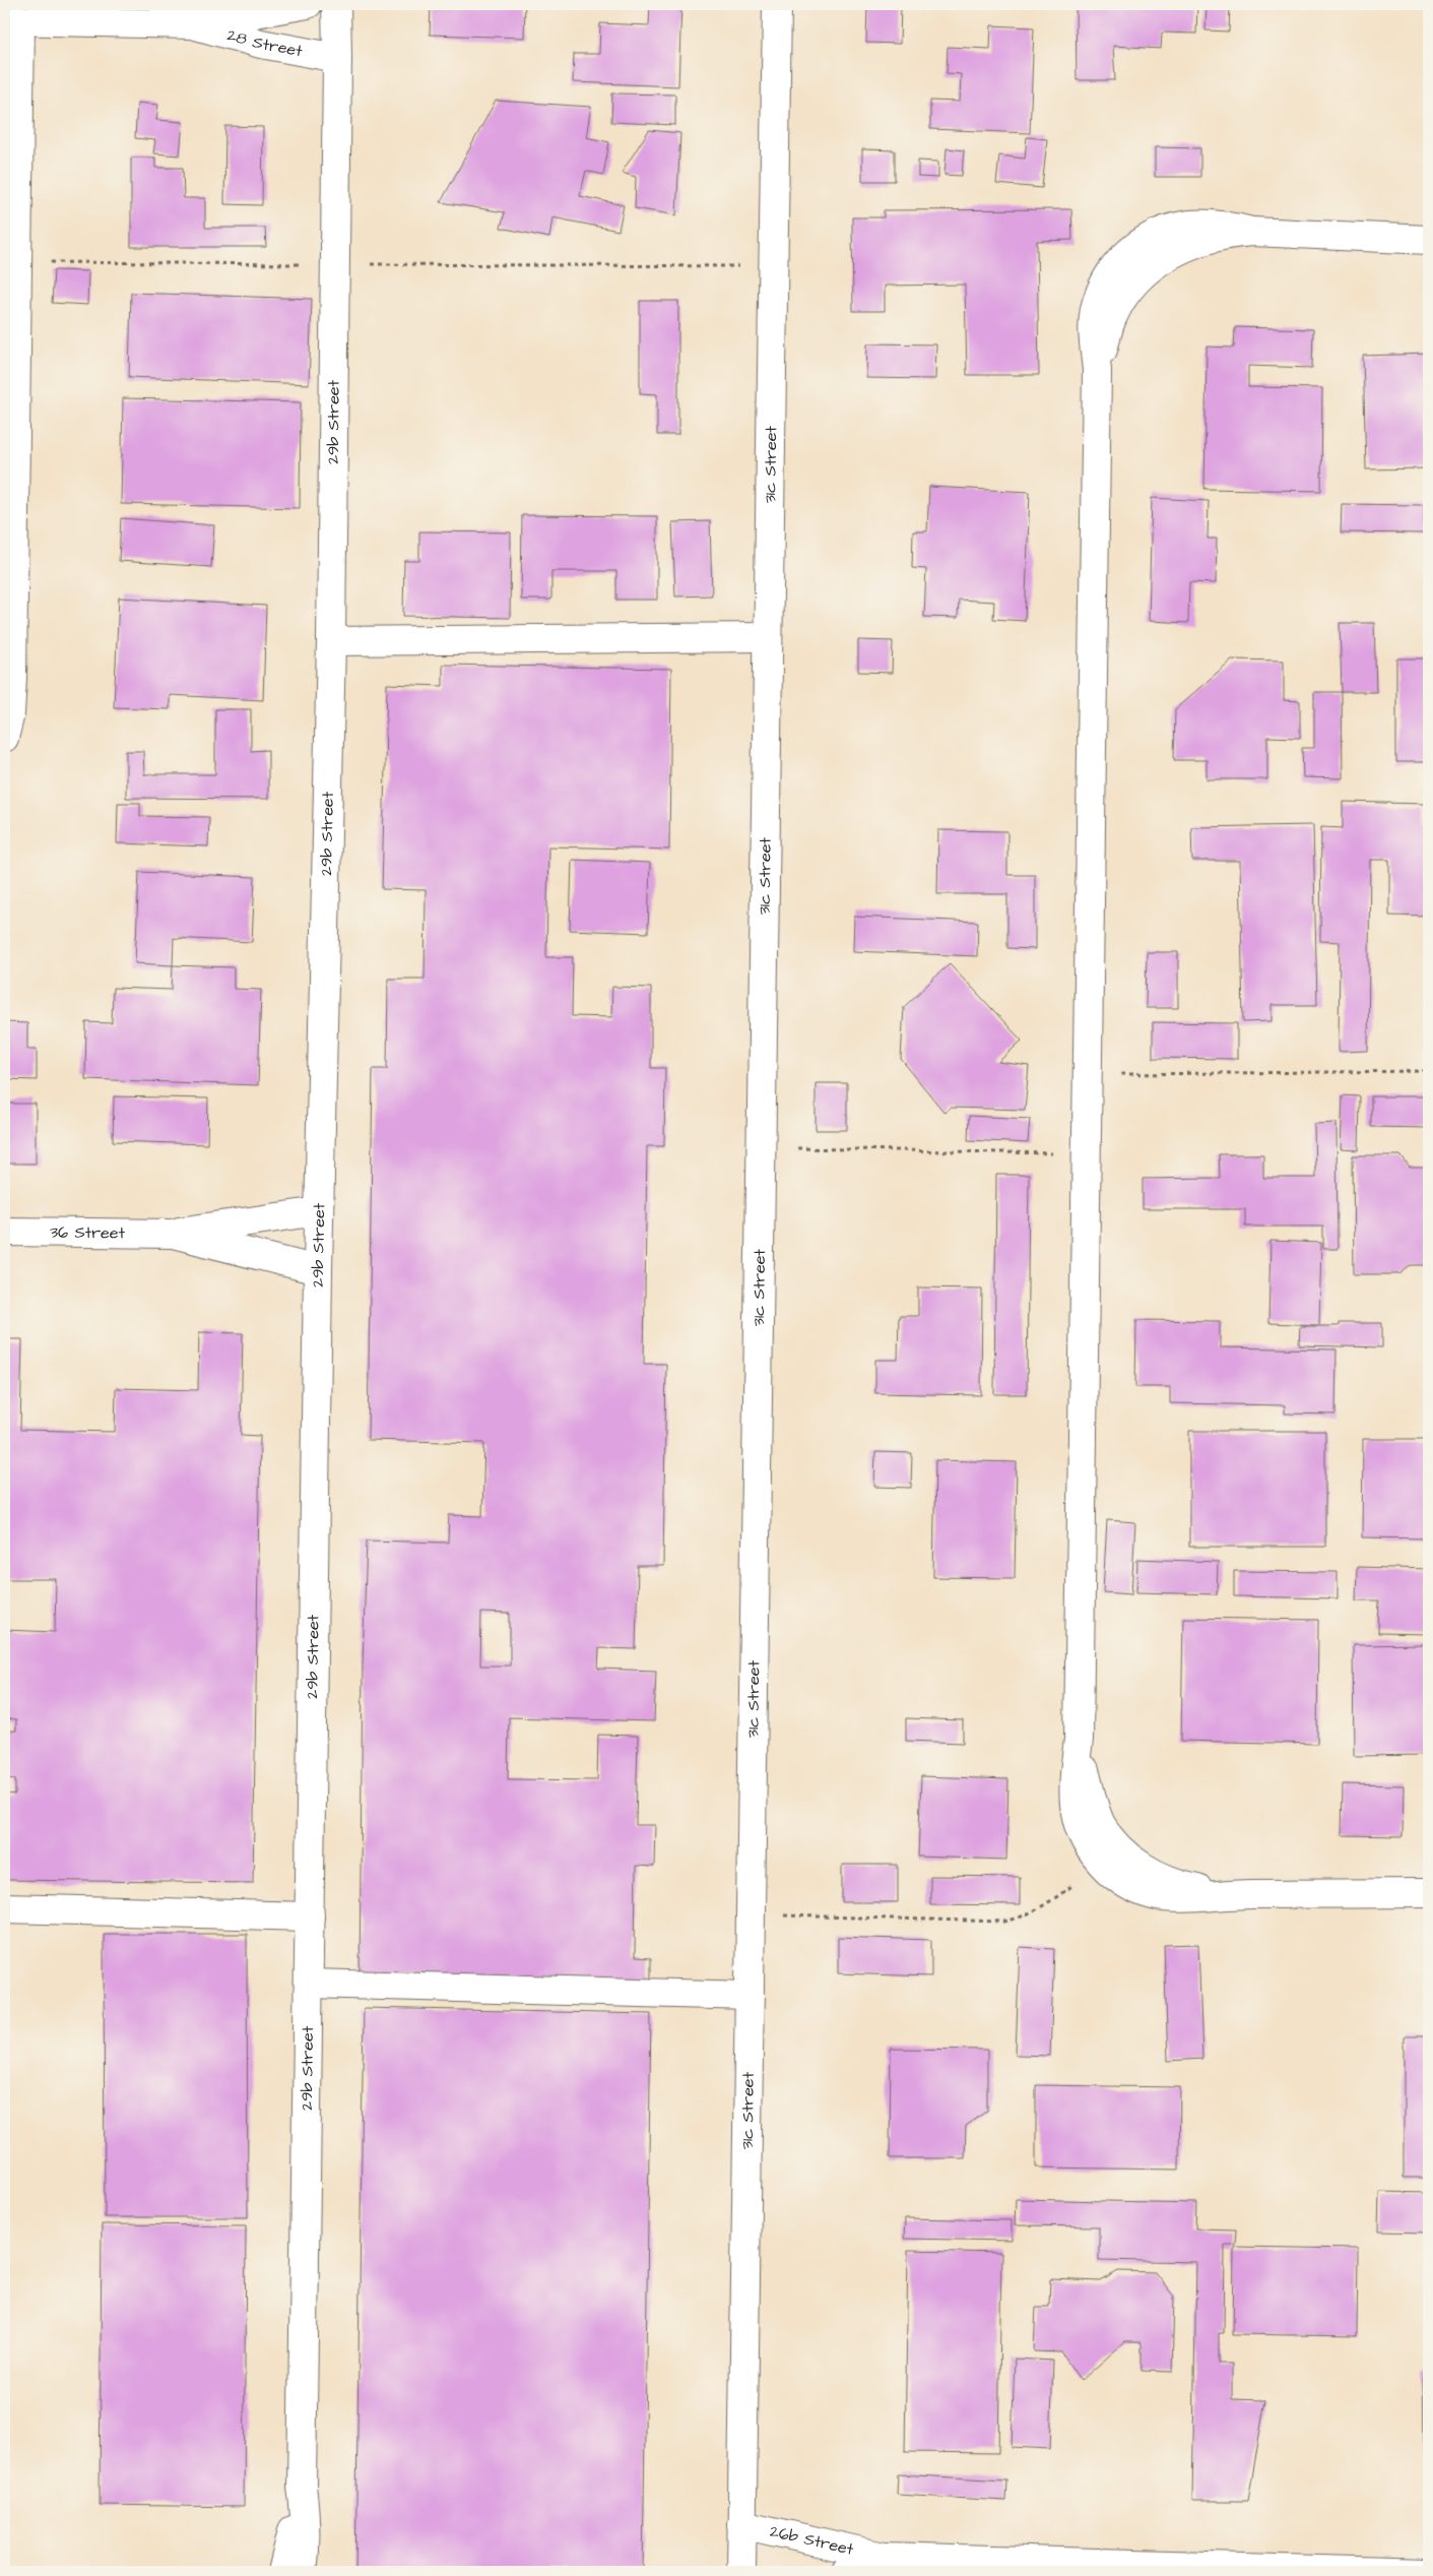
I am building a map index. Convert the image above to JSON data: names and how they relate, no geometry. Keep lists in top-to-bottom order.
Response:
{
  "streets": {
    "street": [
      "28 Street",
      "29b Street",
      "31c Street",
      "36 Street",
      "26b Street"
    ]
  },
  "crossings": [
    ["28 Street", "29b Street"],
    ["29b Street", "36 Street"],
    ["31c Street", "26b Street"]
  ]
}
